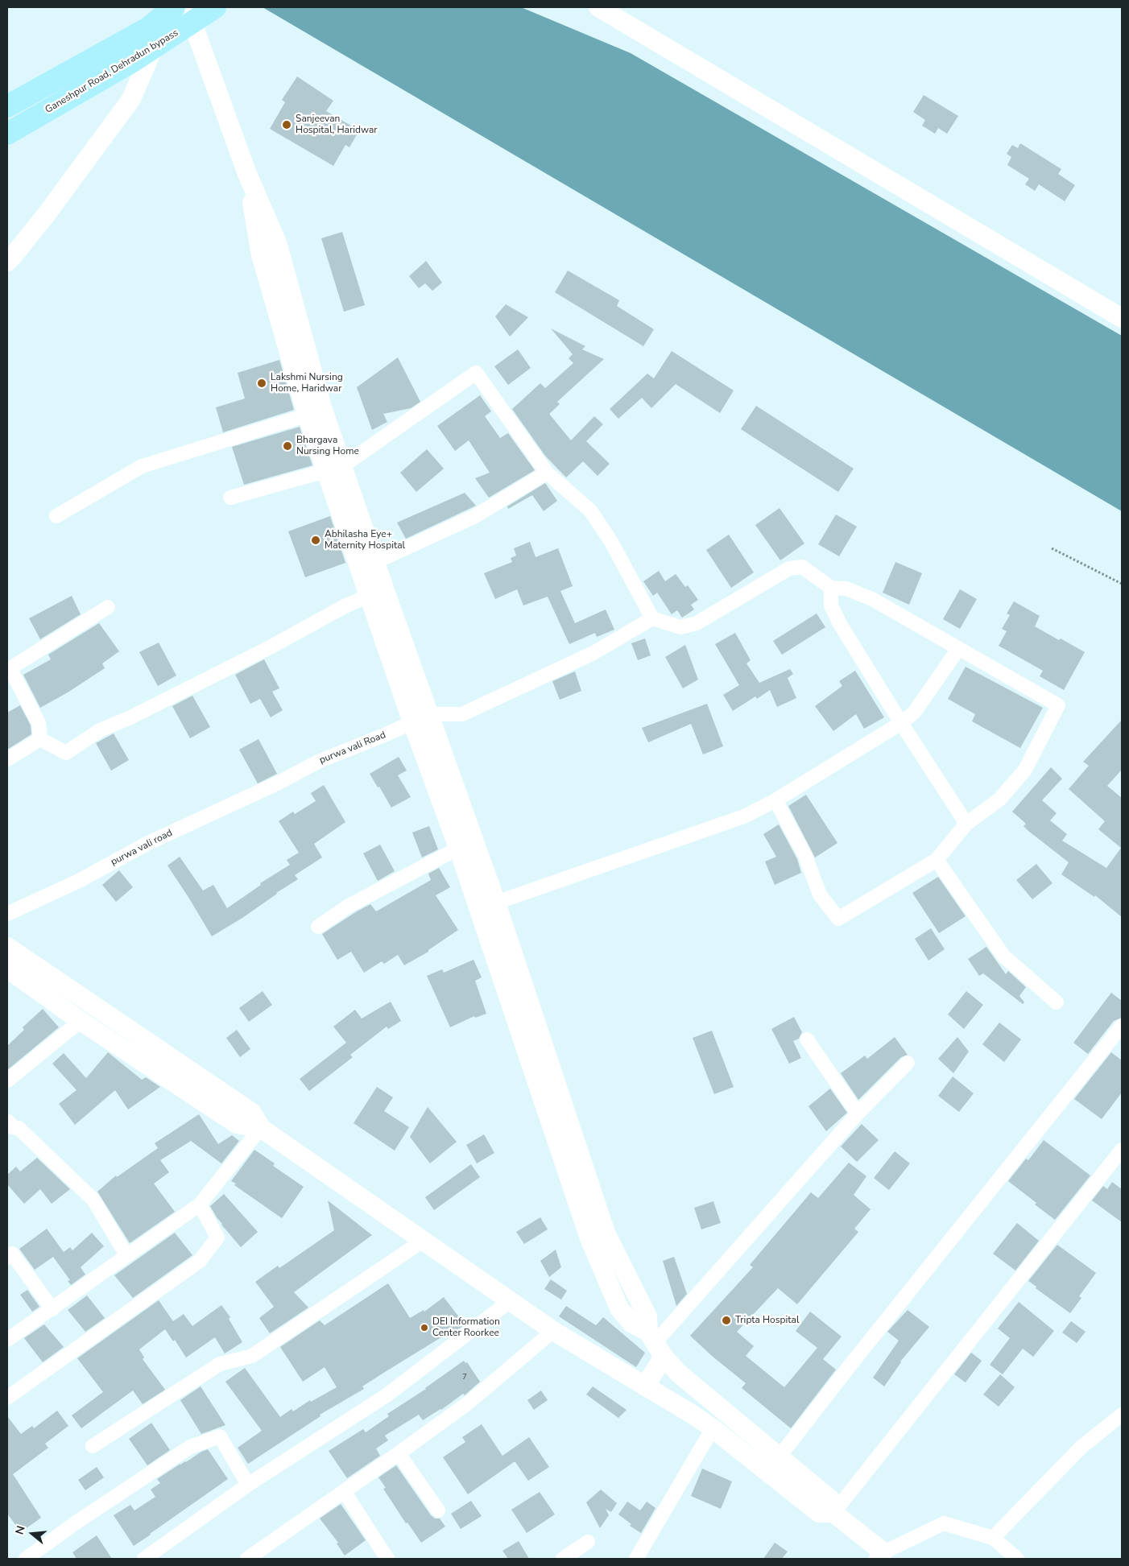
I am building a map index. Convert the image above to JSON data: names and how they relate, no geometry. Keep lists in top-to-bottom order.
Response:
{
  "streets": {
    "main road": ["Ganeshpur Road, Dehradun bypass"],
    "street": ["purwa vali Road", "purwa vali road"]
  },
  "crossings": [
    ["purwa vali Road", "purwa vali road"]
  ],
  "places": [
    "Sanjeevan Hospital, Haridwar",
    "Lakshmi Nursing Home, Haridwar",
    "Bhargava Nursing Home",
    "Abhilasha Eye+ Maternity Hospital",
    "Tripta Hospital",
    "DEI Information Center Roorkee"
  ],
  "house_numbers": ["7"],
  "north": "left"
}
